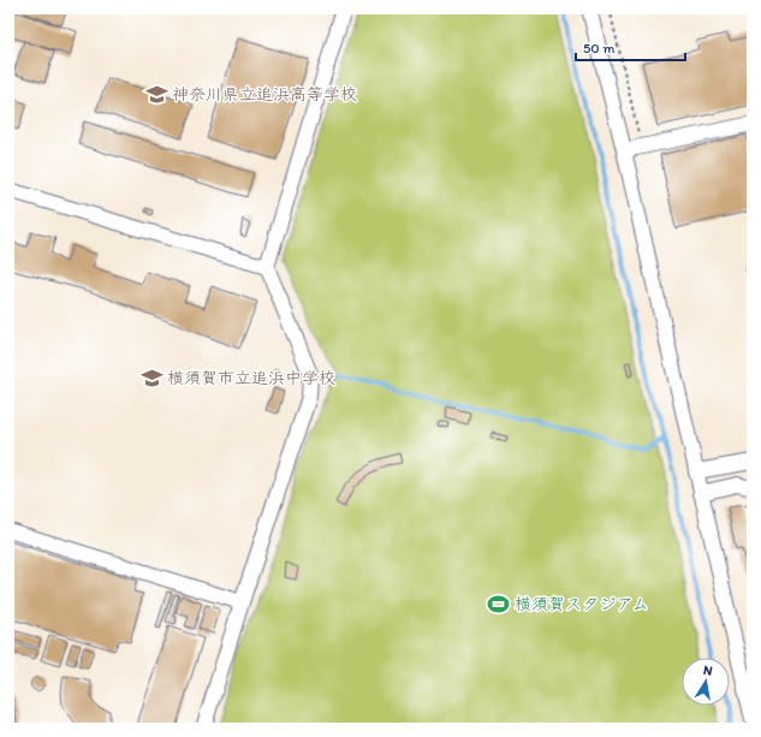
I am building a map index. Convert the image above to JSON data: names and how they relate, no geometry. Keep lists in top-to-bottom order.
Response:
{
  "places": {
    "school or university": ["神奈川県立追浜高等学校", "横須賀市立追浜中学校"],
    "sports": ["横須賀スタジアム"]
  },
  "scale_bar": "50 m",
  "north": "top"
}
